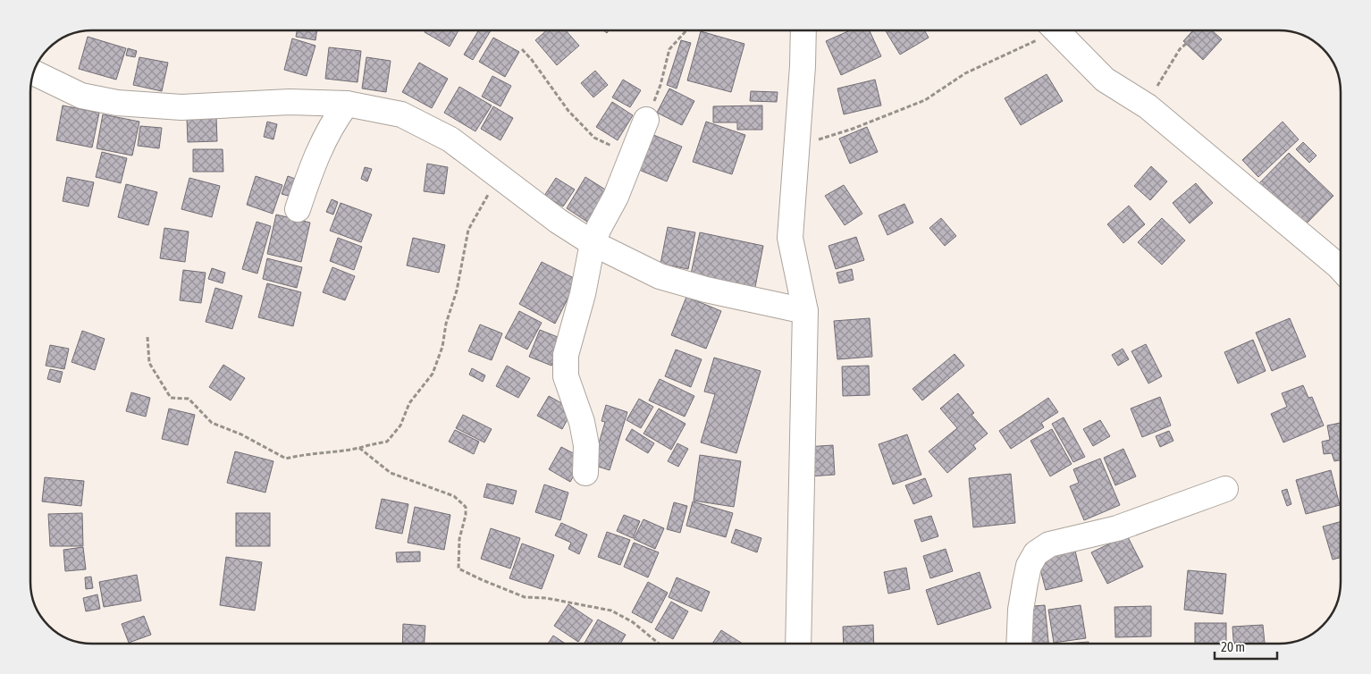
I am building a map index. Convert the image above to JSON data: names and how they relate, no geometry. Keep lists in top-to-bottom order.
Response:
{
  "scale_bar": "20 m"
}
